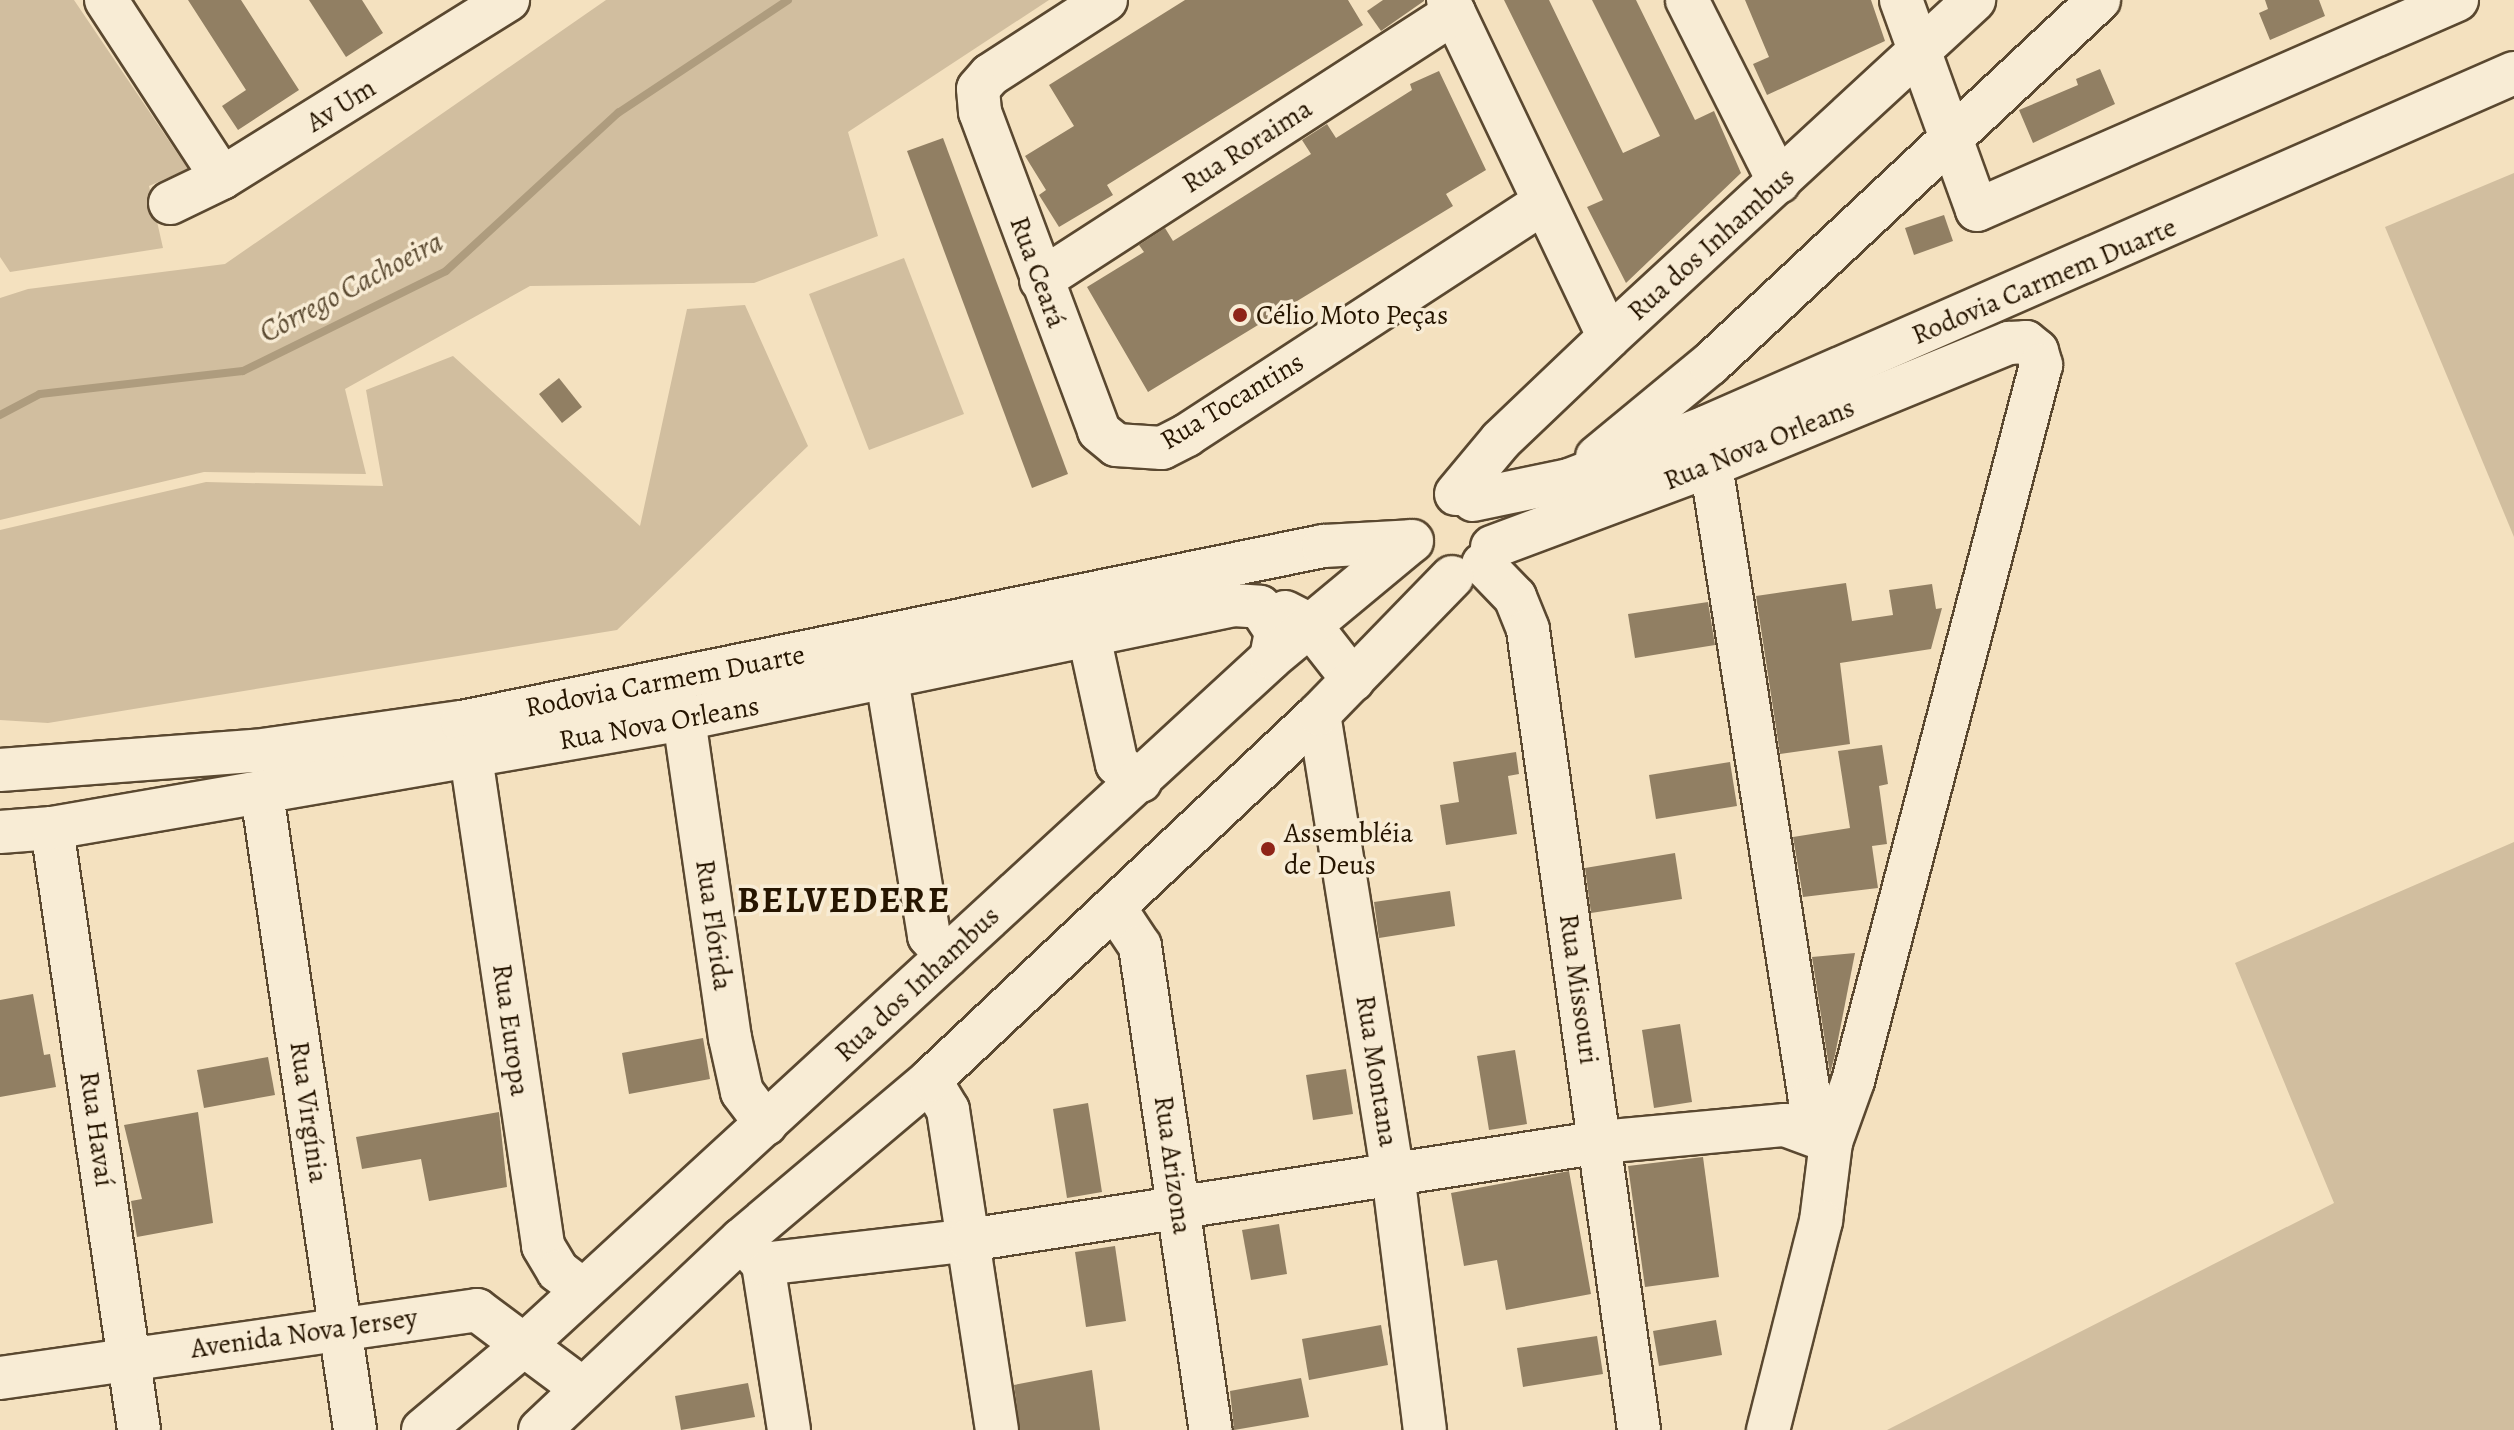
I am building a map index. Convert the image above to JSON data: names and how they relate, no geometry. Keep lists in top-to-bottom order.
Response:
{
  "streets": {
    "street": [
      "Av Um",
      "Rua Roraima",
      "Rua dos Inhambus",
      "Rua Ceará",
      "Rodovia Carmem Duarte",
      "Rua Tocantins",
      "Rua Nova Orleans",
      "Rua Flórida",
      "Rua Missouri",
      "Rua Europa",
      "Rua Montana",
      "Rua Virgínia",
      "Rua Havaí",
      "Rua Arizona",
      "Avenida Nova Jersey"
    ]
  },
  "crossings": [
    ["Rua Roraima", "Rua Ceará"],
    ["Rua dos Inhambus", "Rodovia Carmem Duarte"],
    ["Rua dos Inhambus", "Rua Nova Orleans"],
    ["Rua dos Inhambus", "Rua Flórida"],
    ["Rua dos Inhambus", "Rua Missouri"],
    ["Rua dos Inhambus", "Rua Europa"],
    ["Rua dos Inhambus", "Rua Montana"],
    ["Rua dos Inhambus", "Rua Arizona"],
    ["Rua dos Inhambus", "Avenida Nova Jersey"],
    ["Rua Ceará", "Rua Tocantins"],
    ["Rodovia Carmem Duarte", "Rua Nova Orleans"],
    ["Rodovia Carmem Duarte", "Rua Missouri"],
    ["Rua Nova Orleans", "Rua Flórida"],
    ["Rua Nova Orleans", "Rua Missouri"],
    ["Rua Nova Orleans", "Rua Europa"],
    ["Rua Nova Orleans", "Rua Virgínia"],
    ["Rua Nova Orleans", "Rua Havaí"],
    ["Rua Virgínia", "Avenida Nova Jersey"],
    ["Rua Havaí", "Avenida Nova Jersey"]
  ],
  "districts": ["BELVEDERE"],
  "water": ["Córrego Cachoeira"],
  "places": ["Célio Moto Peças", "Assembléia de Deus"]
}
